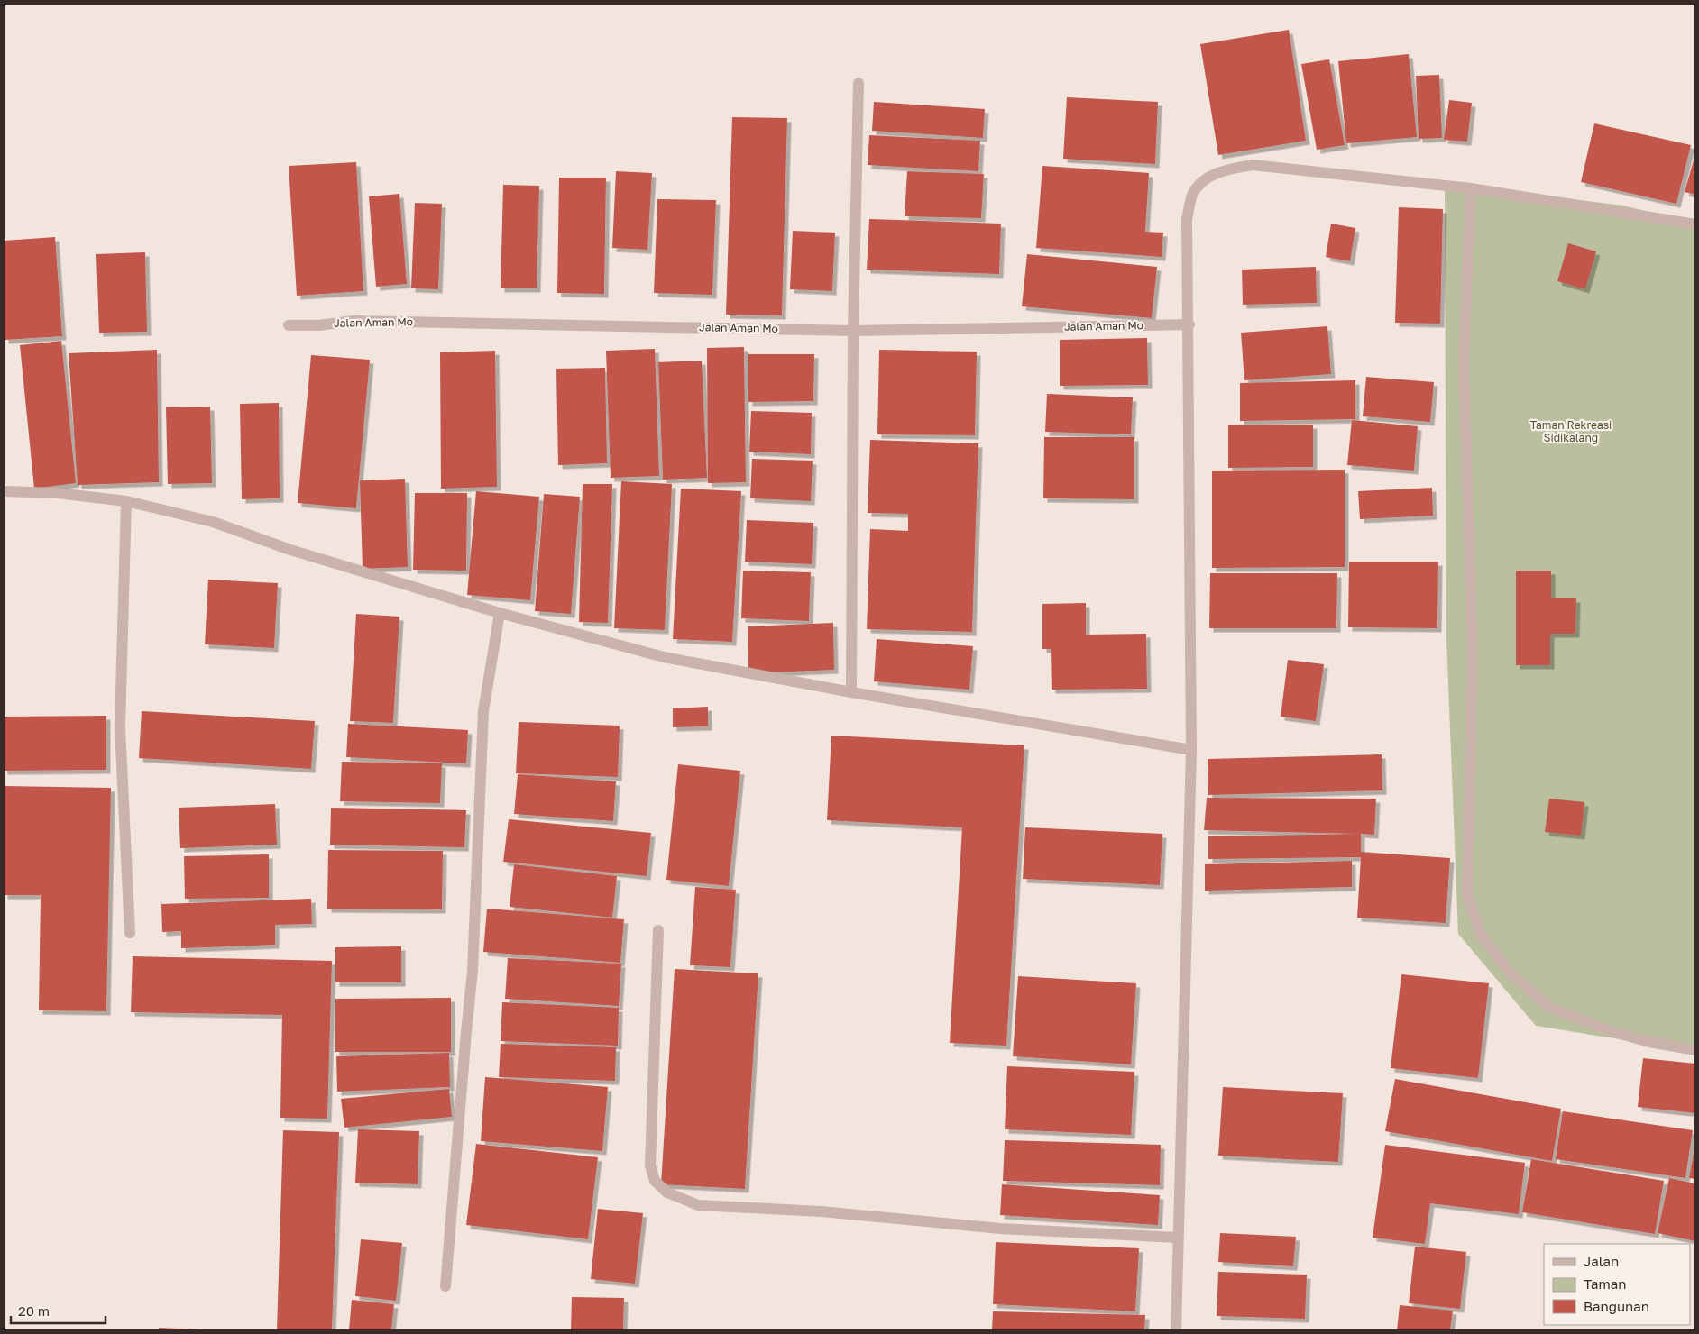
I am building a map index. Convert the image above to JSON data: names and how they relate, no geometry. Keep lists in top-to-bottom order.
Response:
{
  "streets": {
    "street": ["Jalan Aman Mo"]
  },
  "parks": ["Taman Rekreasi Sidikalang"],
  "legend": ["Jalan", "Taman", "Bangunan"],
  "scale_bar": "20 m"
}
